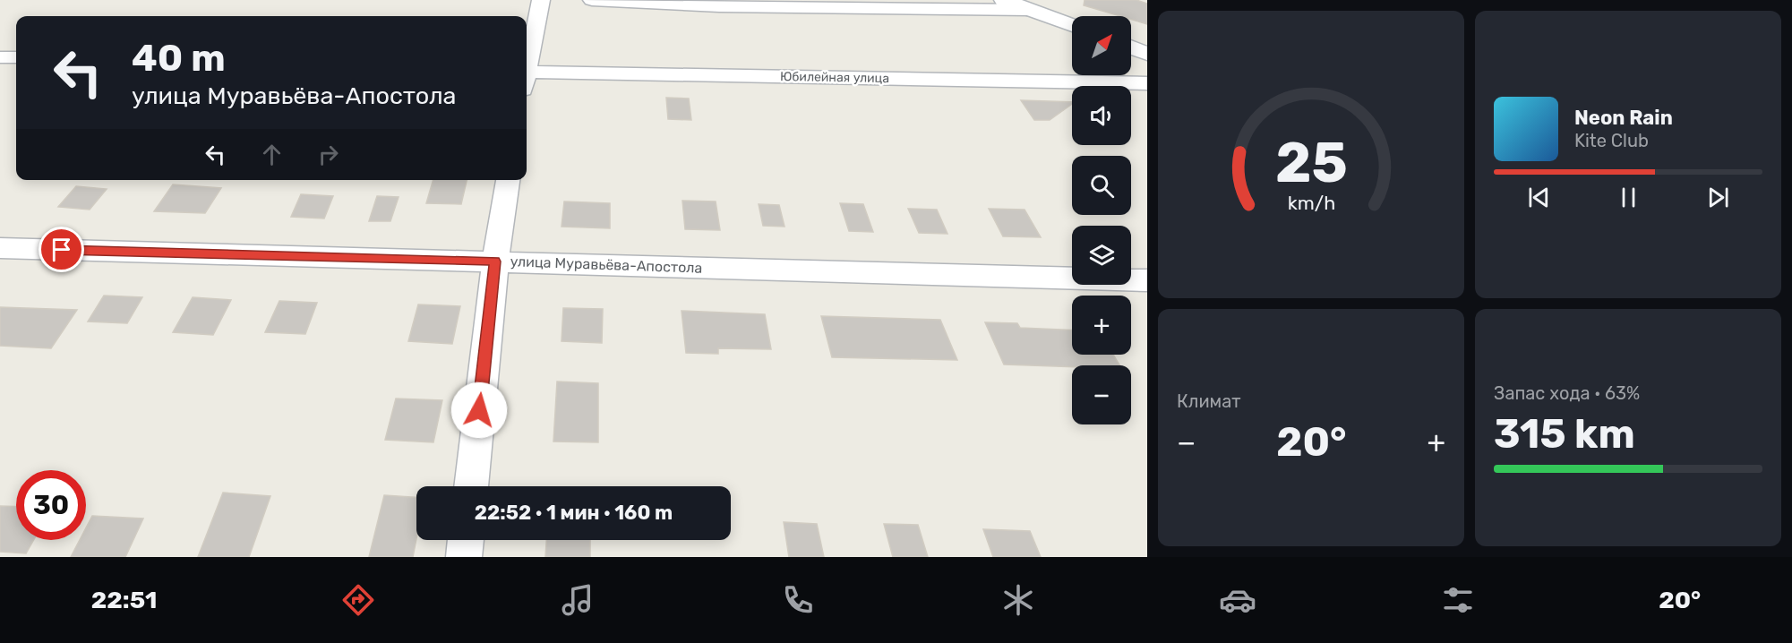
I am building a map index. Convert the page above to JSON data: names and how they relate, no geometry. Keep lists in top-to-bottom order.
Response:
{
  "streets": {
    "street": ["Юбилейная улица", "улица Муравьёва-Апостола"]
  },
  "north": "top right",
  "page": {
    "map_buttons": ["+", "−"],
    "turn": ["40 m", "улица Муравьёва-Апостола"],
    "song": ["Neon Rain", "Kite Club"],
    "tile": [
      "Климат",
      ["Запас хода · 63%", "315 km"]
    ],
    "heat": ["−", "20°", "+"],
    "limit": "30",
    "trip": "22:52 · 1 мин · 160 m",
    "tabs": ["22:51", "20°"],
    "gauge": ["25", "km/h"]
  }
}
